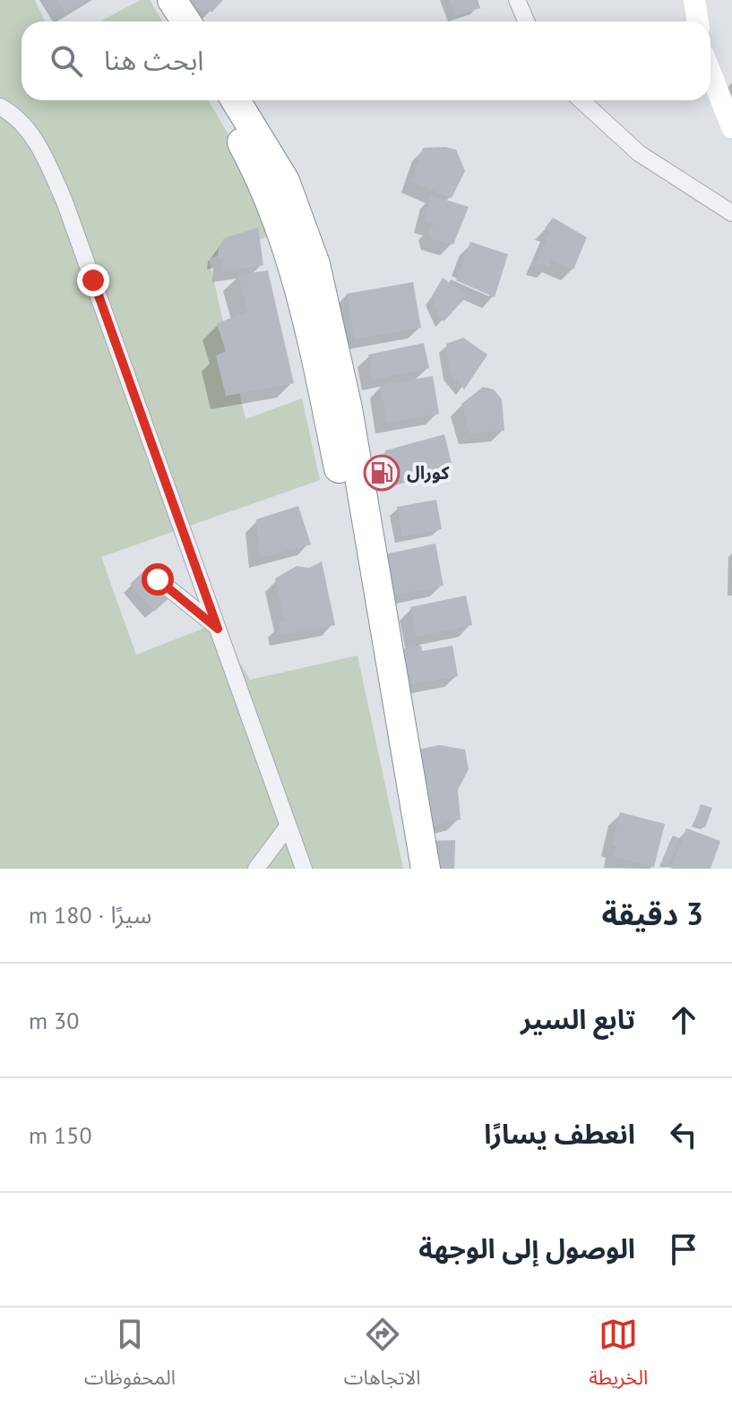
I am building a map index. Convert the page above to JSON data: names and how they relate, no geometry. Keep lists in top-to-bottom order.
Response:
{
  "places": {
    "fuel station": ["كورال"]
  },
  "page": {
    "search": "ابحث هنا",
    "heading": ["3 دقيقة", "سيرًا · 180 m"],
    "list": [
      ["تابع السير", "30 m"],
      ["انعطف يسارًا", "150 m"],
      "الوصول إلى الوجهة"
    ],
    "nav": ["الخريطة", "الاتجاهات", "المحفوظات"]
  }
}
